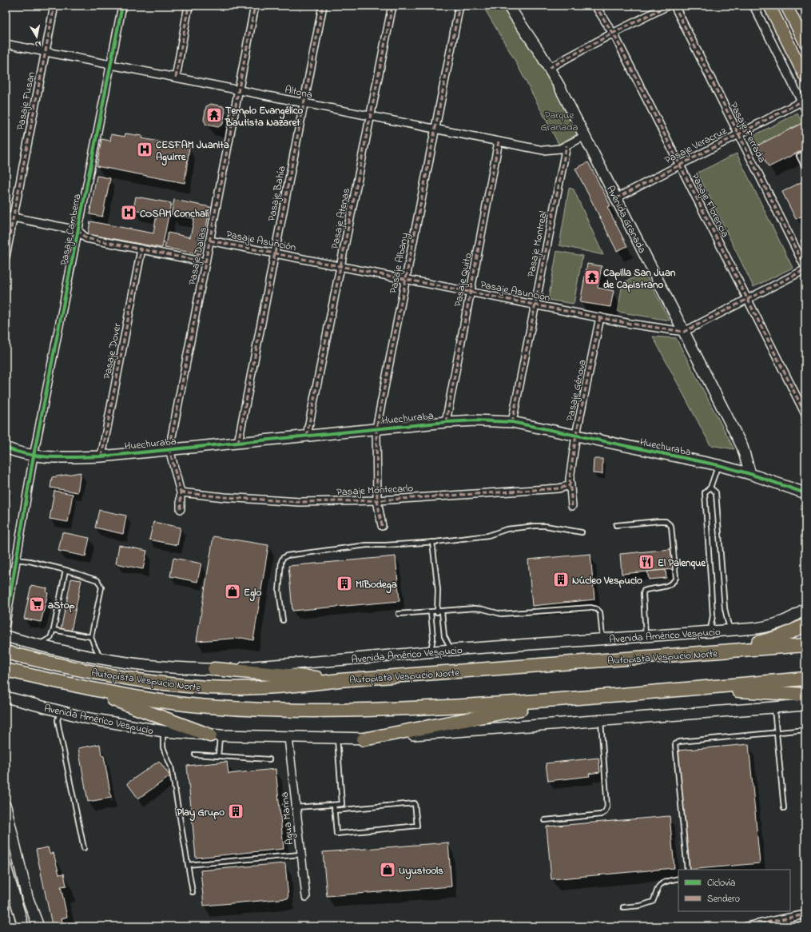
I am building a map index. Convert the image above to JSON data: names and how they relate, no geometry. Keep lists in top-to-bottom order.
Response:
{
  "streets": {
    "highway": ["Autopista Vespucio Norte"],
    "main road": ["Avenida Granada", "Huechuraba", "Avenida Américo Vespucio"],
    "street": [
      "Altona",
      "Pasaje Fusan",
      "Pasaje Ferrada",
      "Pasaje Veracruz",
      "Pasaje Bahía",
      "Pasaje Florencia",
      "Pasaje Atenas",
      "Pasaje Camberra",
      "Pasaje Asunción",
      "Pasaje Montreal",
      "Pasaje Dallas",
      "Pasaje Albany",
      "Pasaje Quito",
      "Pasaje Dover",
      "Pasaje Génova",
      "Pasaje Montecarlo",
      "Agua Marina"
    ]
  },
  "crossings": [
    ["Altona", "Pasaje Fusan"],
    ["Altona", "Pasaje Bahía"],
    ["Altona", "Pasaje Atenas"],
    ["Altona", "Avenida Granada"],
    ["Altona", "Pasaje Camberra"],
    ["Altona", "Pasaje Montreal"],
    ["Altona", "Pasaje Dallas"],
    ["Altona", "Pasaje Albany"],
    ["Altona", "Pasaje Quito"],
    ["Pasaje Ferrada", "Pasaje Veracruz"],
    ["Pasaje Veracruz", "Pasaje Florencia"],
    ["Pasaje Veracruz", "Avenida Granada"],
    ["Pasaje Bahía", "Pasaje Asunción"],
    ["Pasaje Bahía", "Huechuraba"],
    ["Pasaje Atenas", "Pasaje Asunción"],
    ["Pasaje Atenas", "Huechuraba"],
    ["Avenida Granada", "Pasaje Asunción"],
    ["Avenida Granada", "Huechuraba"],
    ["Pasaje Camberra", "Huechuraba"],
    ["Pasaje Asunción", "Pasaje Montreal"],
    ["Pasaje Asunción", "Pasaje Dallas"],
    ["Pasaje Asunción", "Pasaje Albany"],
    ["Pasaje Asunción", "Pasaje Quito"],
    ["Pasaje Asunción", "Pasaje Génova"],
    ["Pasaje Montreal", "Huechuraba"],
    ["Pasaje Dallas", "Huechuraba"],
    ["Pasaje Dallas", "Pasaje Montecarlo"],
    ["Pasaje Albany", "Huechuraba"],
    ["Pasaje Albany", "Pasaje Montecarlo"],
    ["Pasaje Quito", "Huechuraba"],
    ["Pasaje Dover", "Huechuraba"],
    ["Pasaje Génova", "Huechuraba"],
    ["Pasaje Génova", "Pasaje Montecarlo"],
    ["Avenida Américo Vespucio", "Agua Marina"]
  ],
  "parks": ["Parque Granada"],
  "places": {
    "temple": ["Templo Evangélico Bautista Nazaret", "Capilla San Juan de Capistrano"],
    "hospital": ["CESFAM Juanita Aguirre", "COSAM Conchalí"],
    "restaurant": ["El Palenque"],
    "building": ["Núcleo Vespucio", "MiBodega", "Play Grupo"],
    "shop": ["Eglo", "Uyustools"],
    "supermarket": ["aStop"]
  },
  "legend": ["Ciclovía", "Sendero"],
  "north": "bottom"
}
